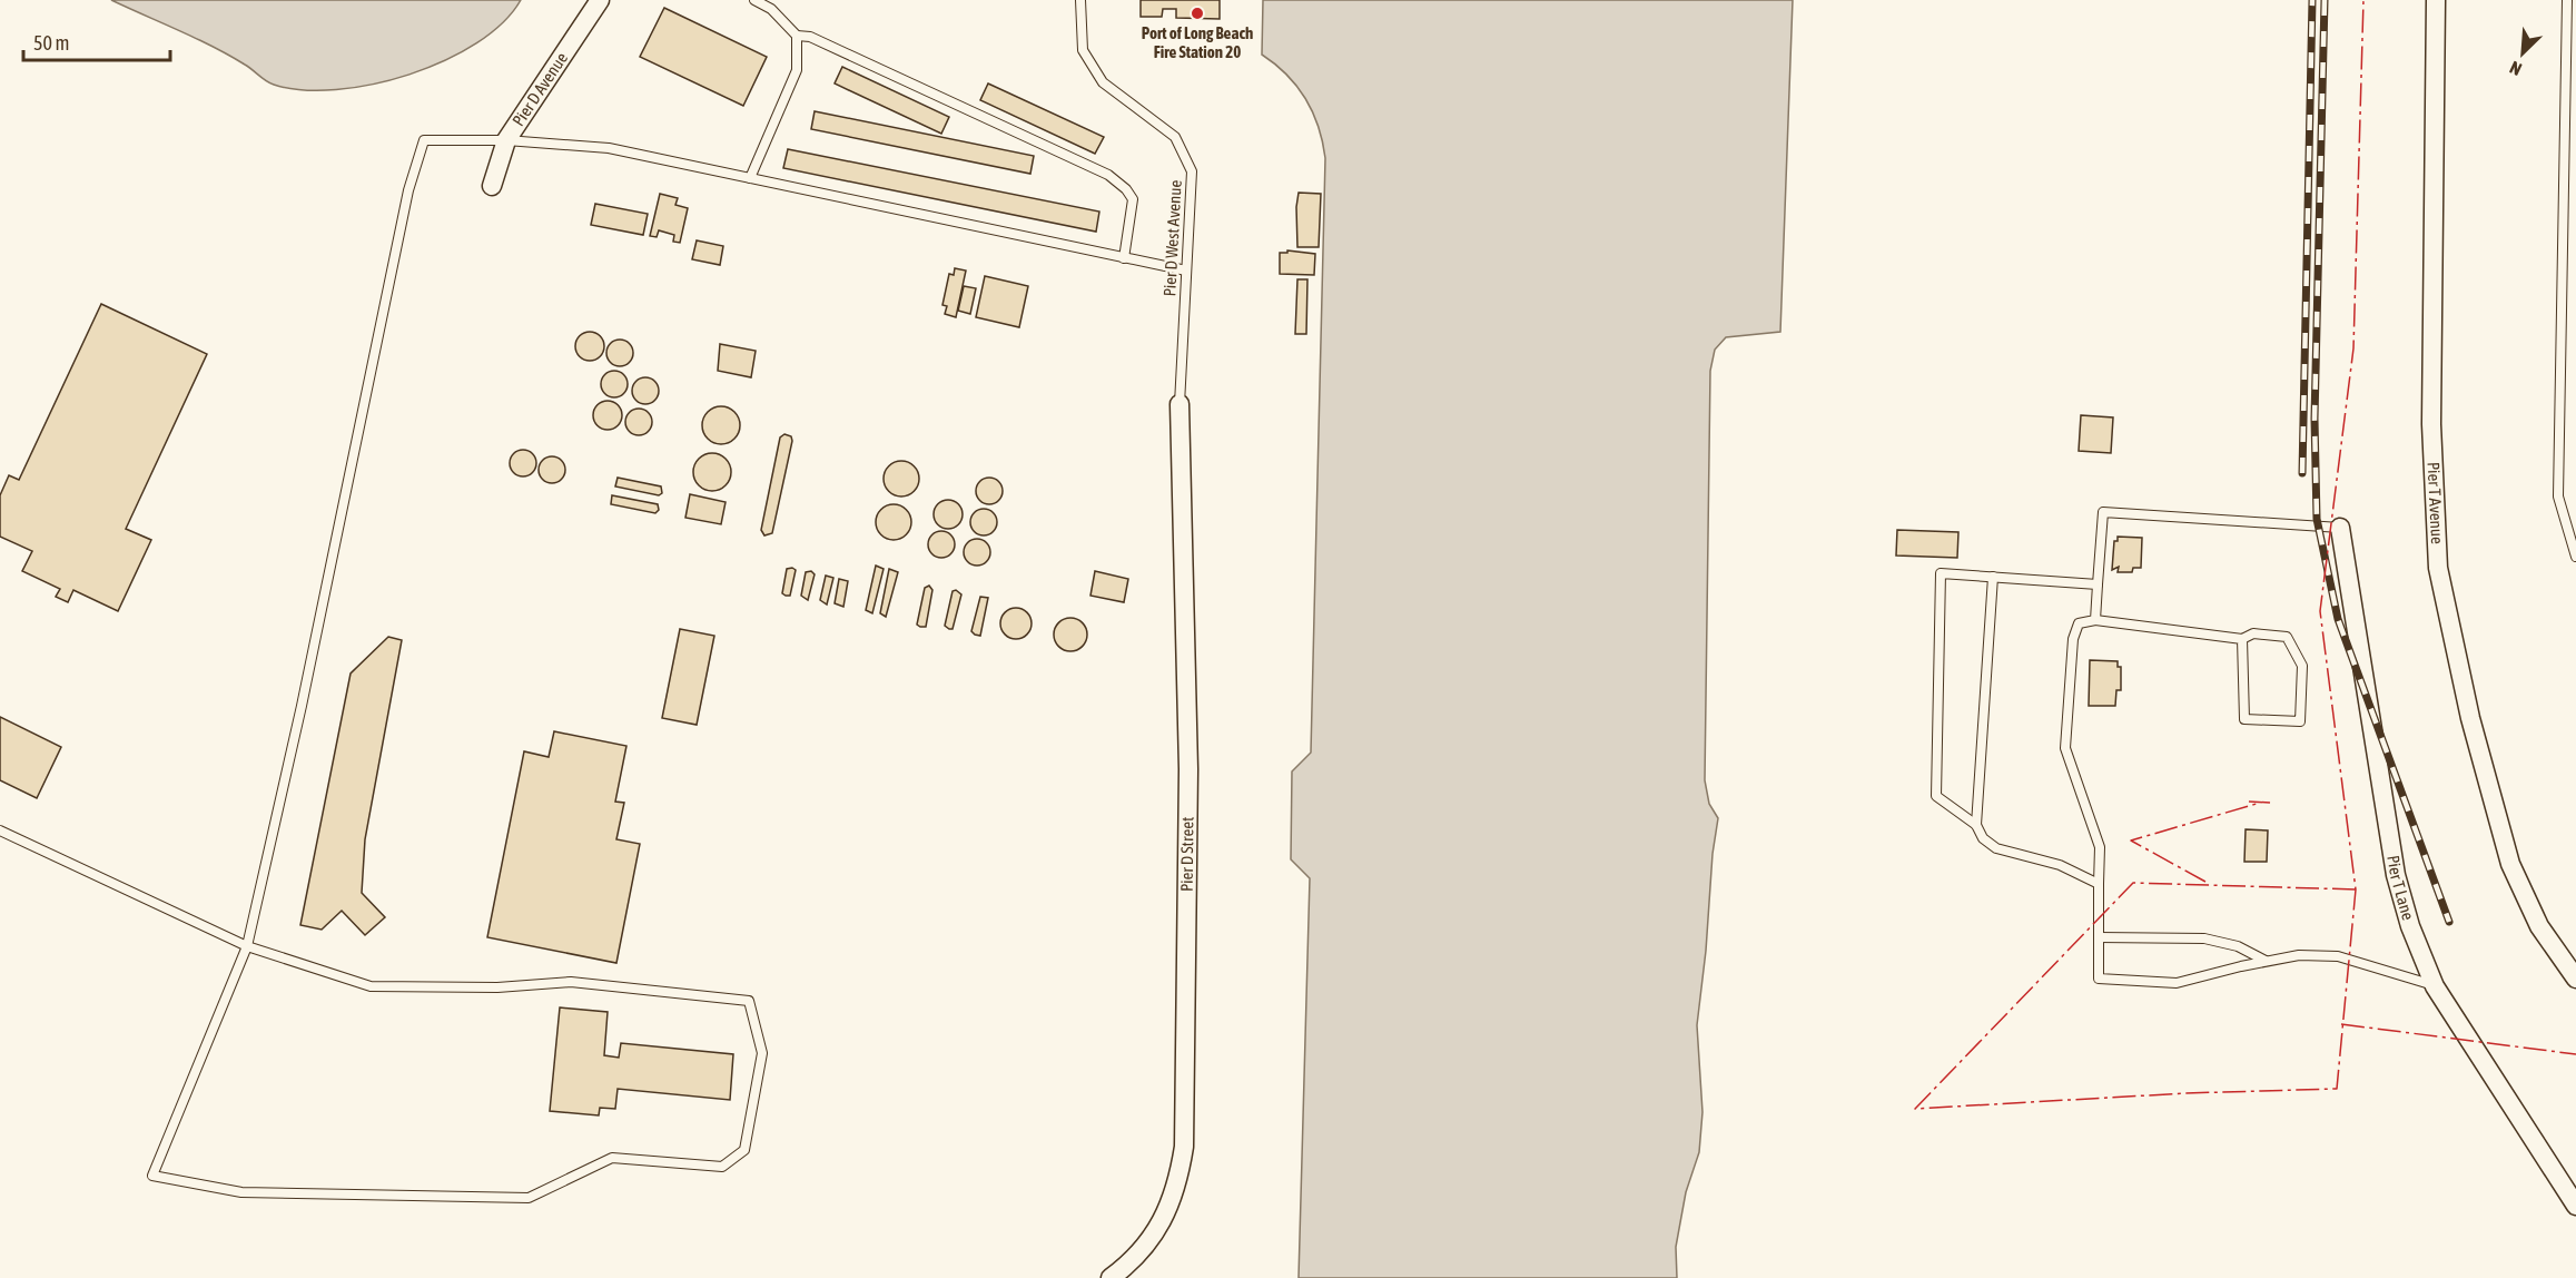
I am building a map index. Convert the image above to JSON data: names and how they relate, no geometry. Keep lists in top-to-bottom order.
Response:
{
  "streets": {
    "street": [
      "Pier D Avenue",
      "Pier T Avenue",
      "Pier D Street",
      "Pier T Lane"
    ],
    "lane": ["Pier D West Avenue"]
  },
  "crossings": [
    ["Pier D West Avenue", "Pier D Street"]
  ],
  "places": ["Port of Long Beach Fire Station 20"],
  "scale_bar": "50 m",
  "north": "bottom left"
}
